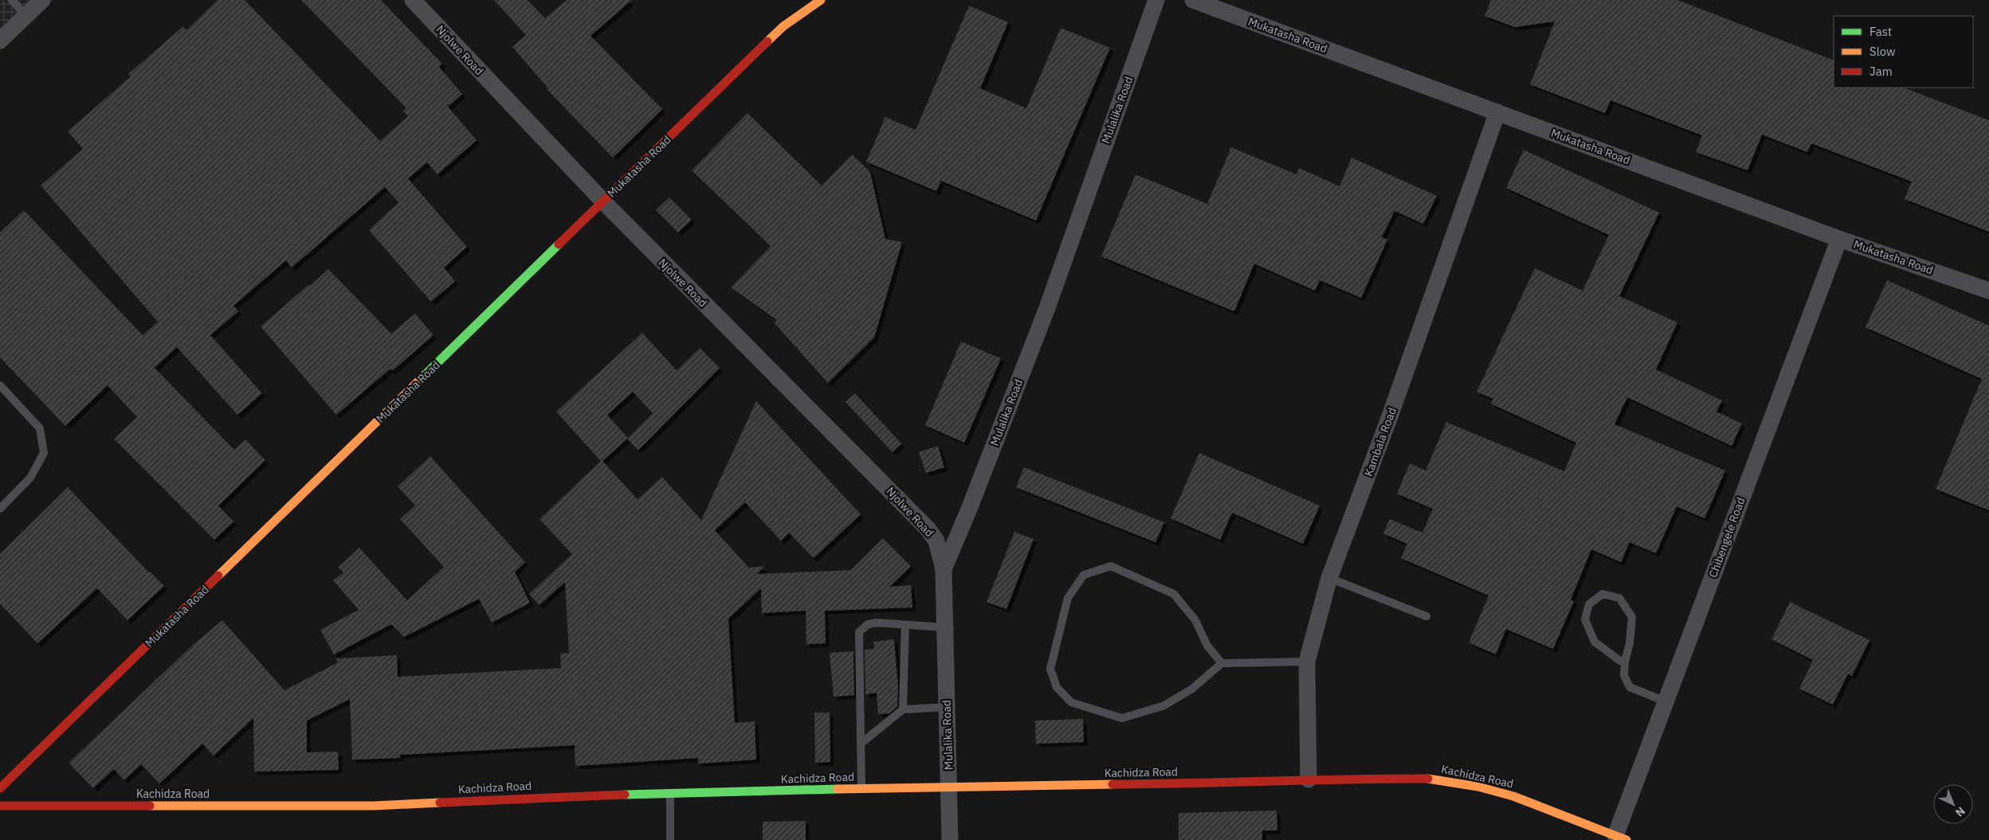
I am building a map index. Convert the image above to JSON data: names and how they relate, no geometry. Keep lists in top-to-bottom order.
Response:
{
  "streets": {
    "street": [
      "Mukatasha Road",
      "Njolwe Road",
      "Mulalika Road",
      "Kambala Road",
      "Chibengele Road",
      "Kachidza Road"
    ]
  },
  "crossings": [
    ["Mukatasha Road", "Njolwe Road"],
    ["Mukatasha Road", "Kambala Road"],
    ["Mukatasha Road", "Chibengele Road"],
    ["Njolwe Road", "Mulalika Road"],
    ["Mulalika Road", "Kachidza Road"],
    ["Kambala Road", "Kachidza Road"],
    ["Chibengele Road", "Kachidza Road"]
  ],
  "legend": ["Fast", "Slow", "Jam"],
  "north": "bottom right"
}
